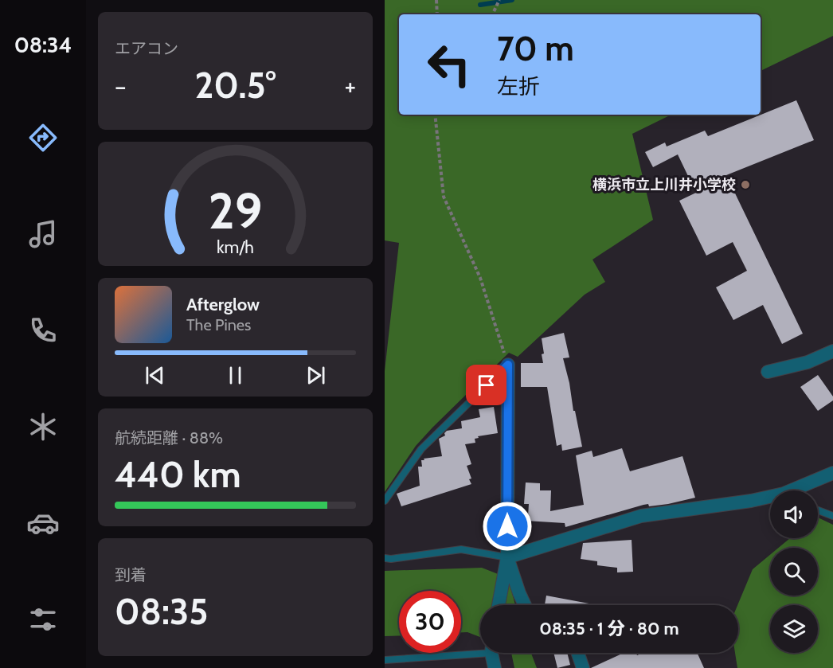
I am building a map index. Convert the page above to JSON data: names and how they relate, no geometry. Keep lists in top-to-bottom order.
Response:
{
  "places": ["横浜市立上川井小学校"],
  "page": {
    "tabs": "08:34",
    "tile": [
      "エアコン",
      ["航続距離 · 88%", "440 km"],
      ["到着", "08:35"]
    ],
    "turn": ["70 m", "左折"],
    "heat": ["−", "20.5°", "+"],
    "song": ["Afterglow", "The Pines"],
    "limit": "30",
    "trip": "08:35 · 1 分 · 80 m",
    "gauge": ["29", "km/h"]
  }
}
